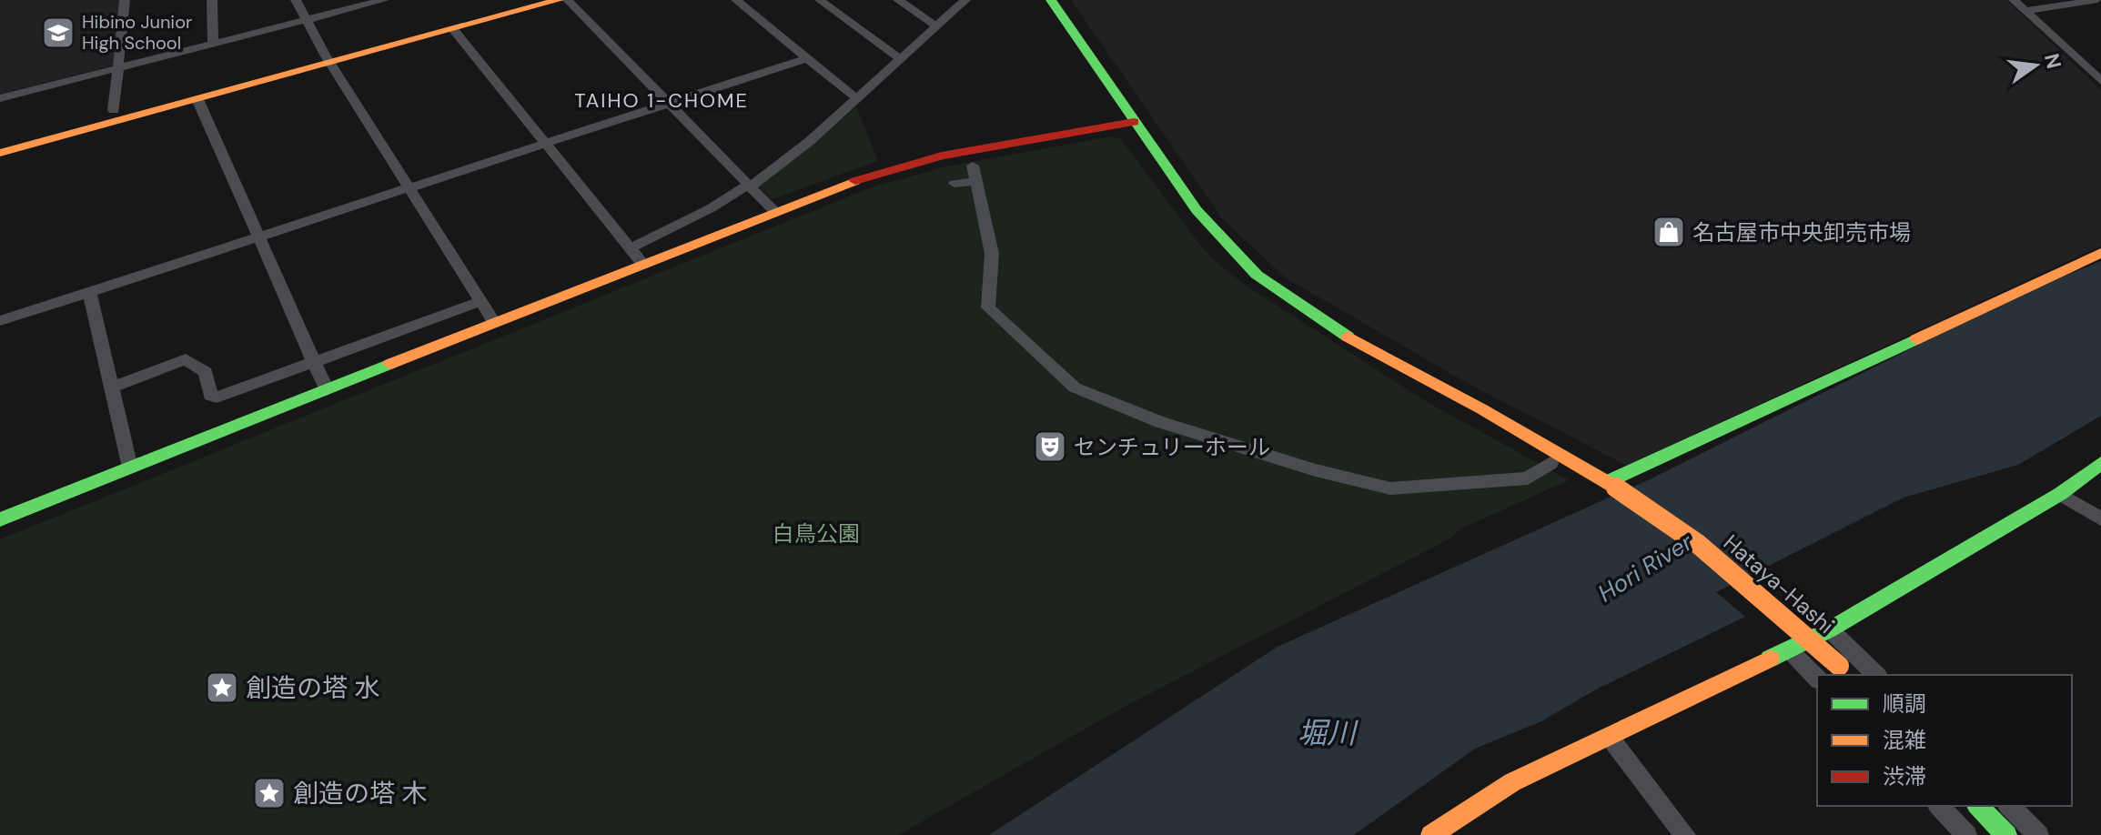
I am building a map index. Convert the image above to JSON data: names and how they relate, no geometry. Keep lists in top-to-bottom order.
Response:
{
  "streets": {
    "street": ["Hataya-Hashi"]
  },
  "districts": ["TAIHO 1-CHOME"],
  "water": ["Hori River", "堀川"],
  "parks": ["白鳥公園"],
  "places": {
    "school or university": ["Hibino Junior High School"],
    "shop": ["名古屋市中央卸売市場"],
    "theatre": ["センチュリーホール"],
    "place": ["創造の塔 水", "創造の塔 木"]
  },
  "legend": ["順調", "混雑", "渋滞"],
  "north": "right"
}
